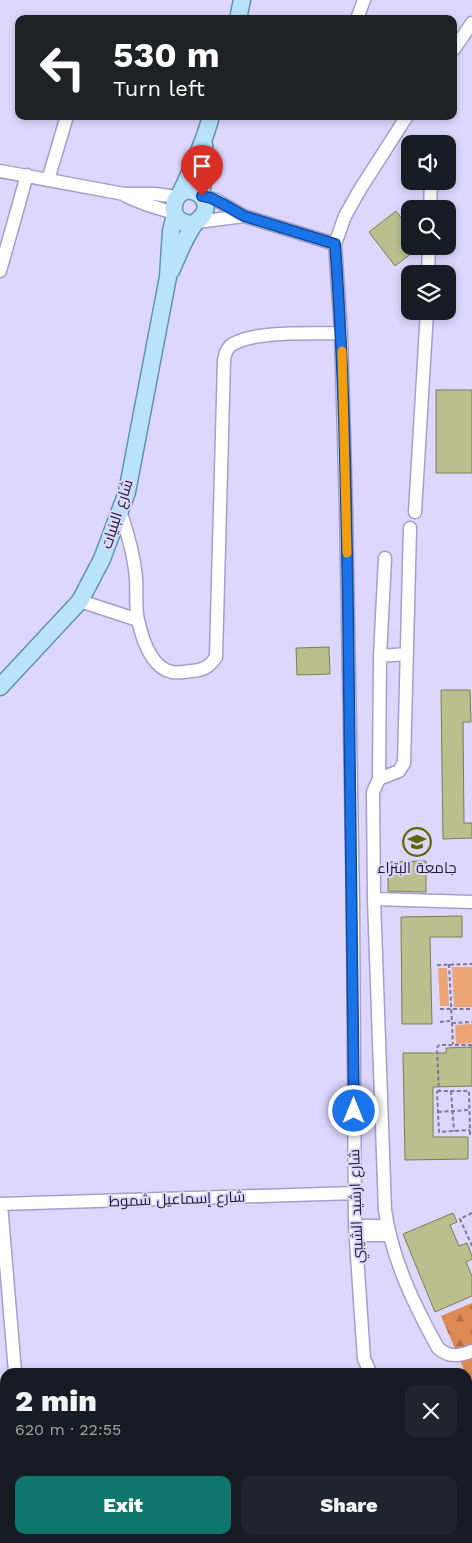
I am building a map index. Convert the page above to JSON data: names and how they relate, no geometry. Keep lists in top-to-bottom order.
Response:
{
  "streets": {
    "main road": ["شارع البنيات"],
    "street": ["شارع إسماعيل شموط", "شارع ارشيد الشيبي"]
  },
  "crossings": [
    ["شارع إسماعيل شموط", "شارع ارشيد الشيبي"]
  ],
  "places": {
    "school or university": ["جامعة البتراء"]
  },
  "page": {
    "turn": ["530 m", "Turn left"],
    "heading": ["2 min", "620 m · 22:55"],
    "buttons": ["Exit", "Share"]
  }
}
